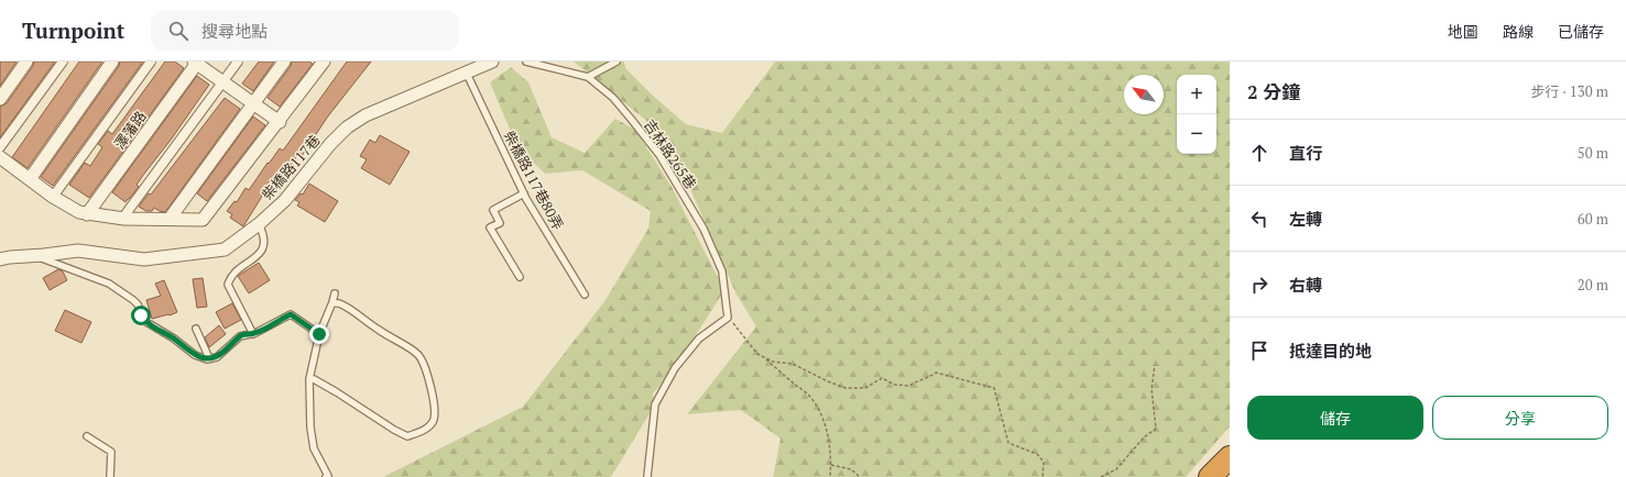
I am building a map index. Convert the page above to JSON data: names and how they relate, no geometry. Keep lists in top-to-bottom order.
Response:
{
  "streets": {
    "street": ["澤藩路", "柴橋路117巷"],
    "lane": ["吉林路265巷", "柴橋路117巷80弄"]
  },
  "crossings": [
    ["柴橋路117巷", "柴橋路117巷80弄"]
  ],
  "north": "top left",
  "page": {
    "header": "Turnpoint",
    "search": "搜尋地點",
    "nav": ["地圖", "路線", "已儲存"],
    "heading": ["2 分鐘", "步行 · 130 m"],
    "map_buttons": ["+", "−"],
    "list": [
      ["直行", "50 m"],
      ["左轉", "60 m"],
      ["右轉", "20 m"],
      "抵達目的地"
    ],
    "buttons": ["儲存", "分享"]
  }
}
